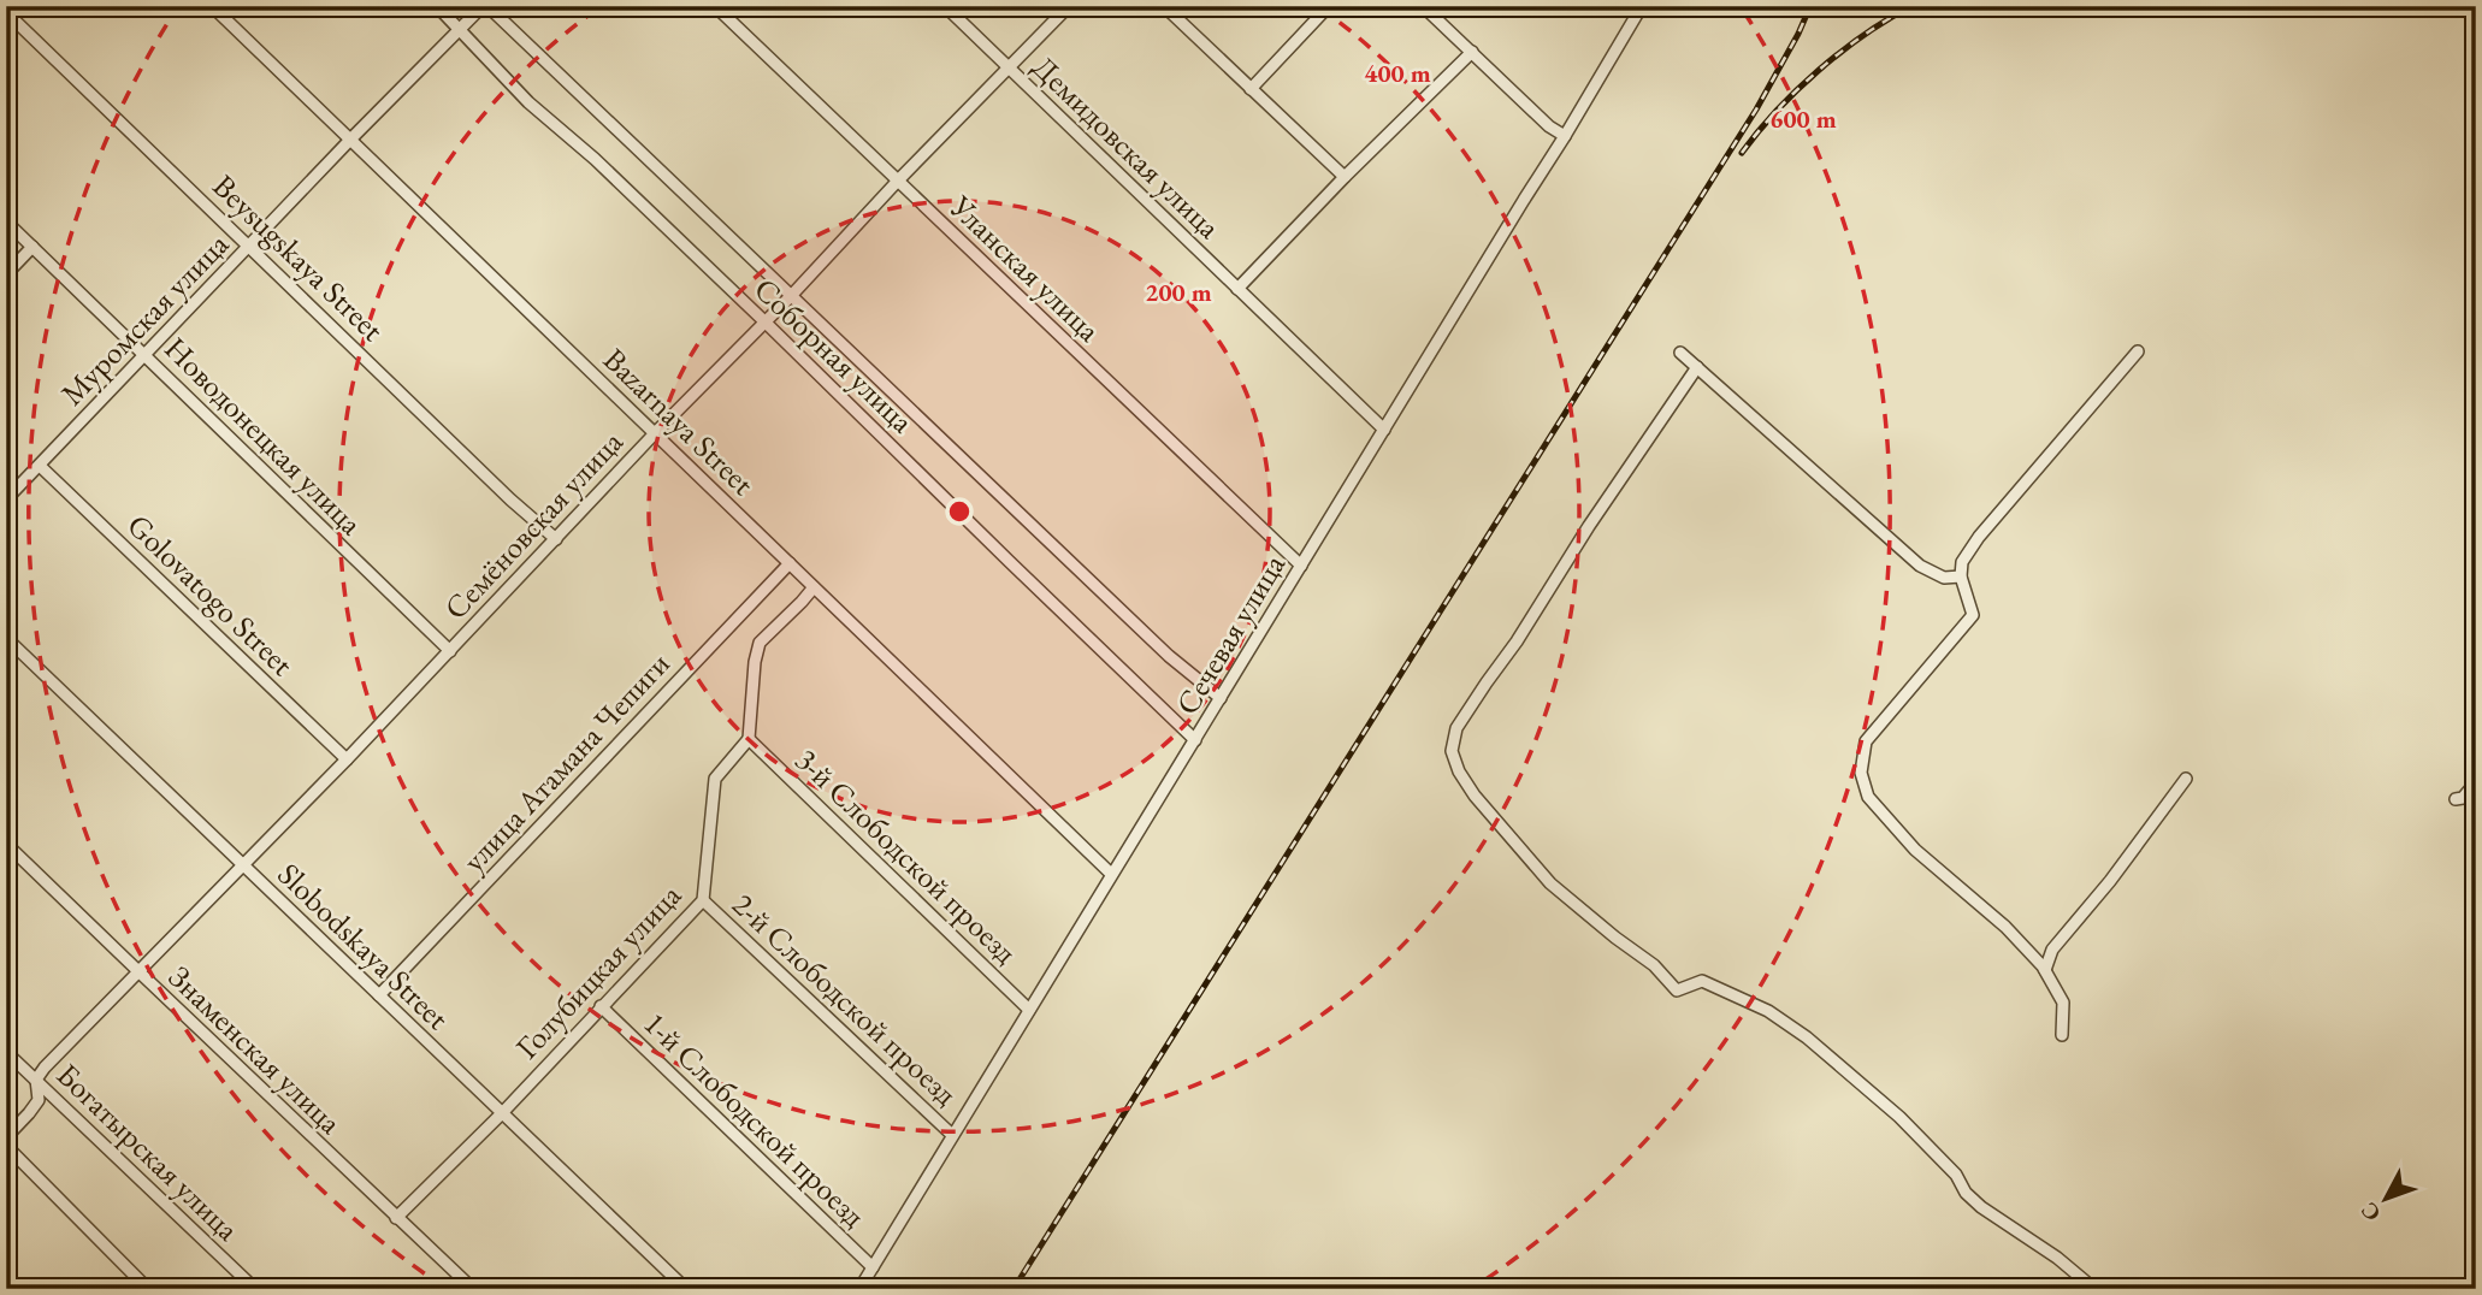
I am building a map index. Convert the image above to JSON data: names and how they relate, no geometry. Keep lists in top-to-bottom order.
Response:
{
  "streets": {
    "street": [
      "Демидовская улица",
      "Beysugskaya Street",
      "Уланская улица",
      "Муромская улица",
      "Соборная улица",
      "Bazarnaya Street",
      "Новодонецкая улица",
      "Семёновская улица",
      "Golovatogo Street",
      "Сечевая улица",
      "улица Атамана Чепиги",
      "3-й Слободской проезд",
      "Slobodskaya Street",
      "Голубицкая улица",
      "2-й Слободской проезд",
      "Знаменская улица",
      "1-й Слободской проезд",
      "Богатырская улица"
    ]
  },
  "crossings": [
    ["Демидовская улица", "Семёновская улица"],
    ["Демидовская улица", "Сечевая улица"],
    ["Beysugskaya Street", "Муромская улица"],
    ["Beysugskaya Street", "Семёновская улица"],
    ["Уланская улица", "Семёновская улица"],
    ["Уланская улица", "Сечевая улица"],
    ["Муромская улица", "Соборная улица"],
    ["Муромская улица", "Bazarnaya Street"],
    ["Муромская улица", "Новодонецкая улица"],
    ["Муромская улица", "Golovatogo Street"],
    ["Соборная улица", "Семёновская улица"],
    ["Соборная улица", "Сечевая улица"],
    ["Bazarnaya Street", "Семёновская улица"],
    ["Bazarnaya Street", "Сечевая улица"],
    ["Bazarnaya Street", "улица Атамана Чепиги"],
    ["Новодонецкая улица", "Семёновская улица"],
    ["Семёновская улица", "Golovatogo Street"],
    ["Семёновская улица", "Slobodskaya Street"],
    ["Семёновская улица", "Знаменская улица"],
    ["Семёновская улица", "Богатырская улица"],
    ["Сечевая улица", "3-й Слободской проезд"],
    ["Сечевая улица", "2-й Слободской проезд"],
    ["Сечевая улица", "1-й Слободской проезд"],
    ["улица Атамана Чепиги", "Slobodskaya Street"],
    ["3-й Слободской проезд", "Голубицкая улица"],
    ["Slobodskaya Street", "Голубицкая улица"],
    ["Голубицкая улица", "2-й Слободской проезд"],
    ["Голубицкая улица", "Знаменская улица"],
    ["Голубицкая улица", "1-й Слободской проезд"]
  ],
  "north": "bottom left",
  "rings": ["400 m", "600 m", "200 m"]
}
